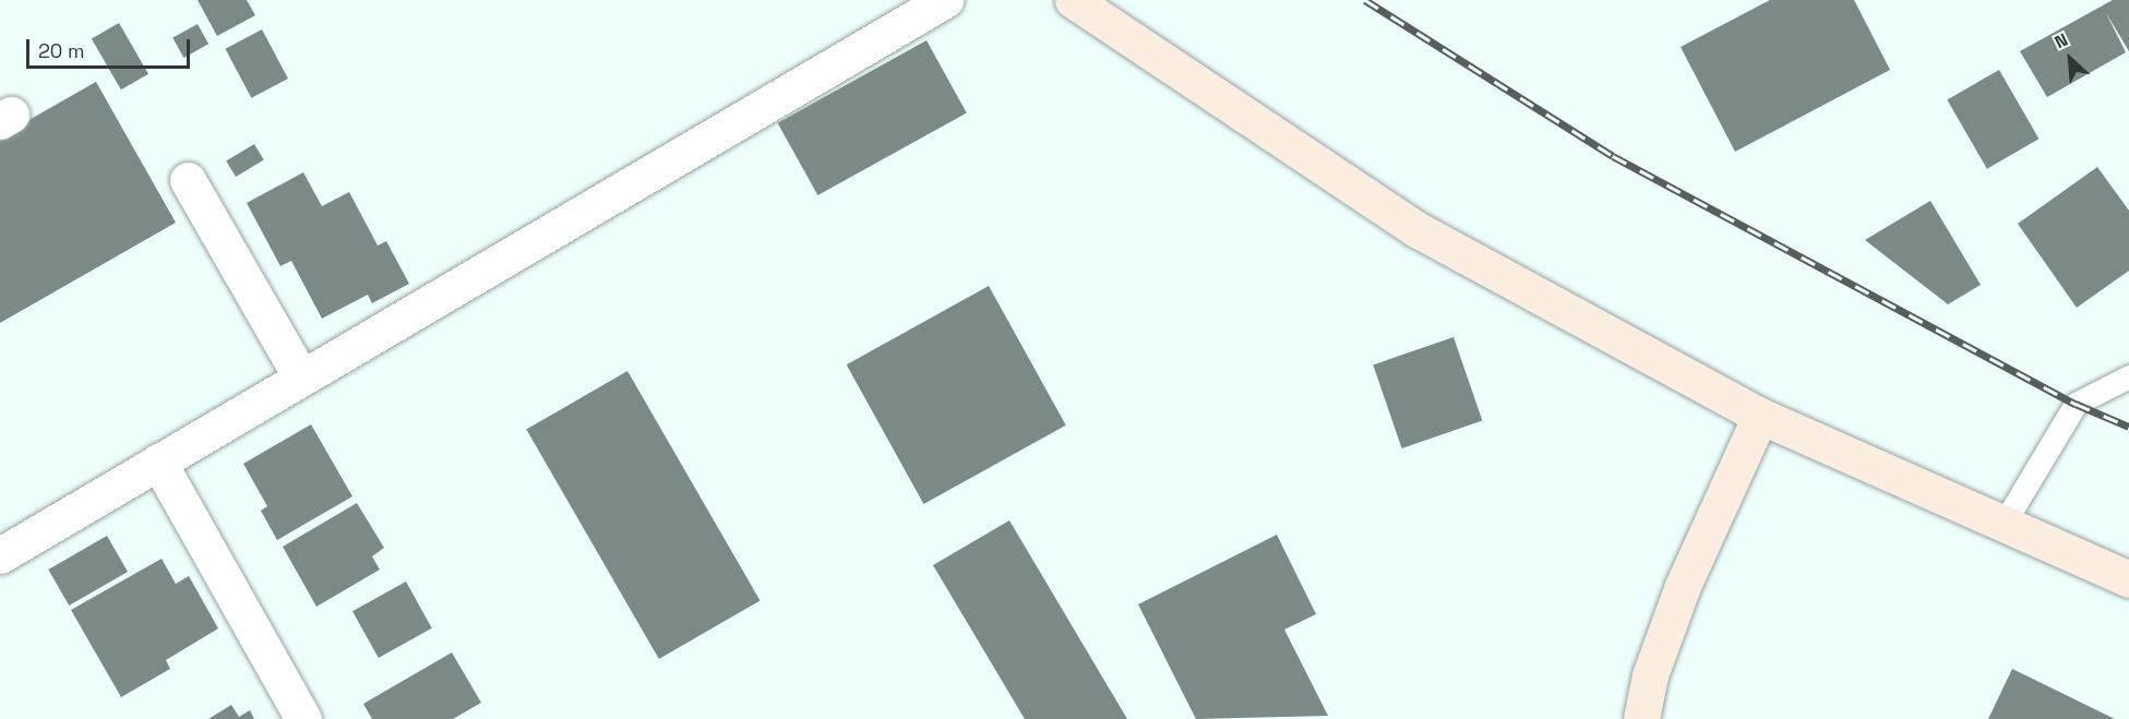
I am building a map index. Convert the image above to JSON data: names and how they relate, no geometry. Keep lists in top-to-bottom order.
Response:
{
  "scale_bar": "20 m",
  "north": "top left"
}
